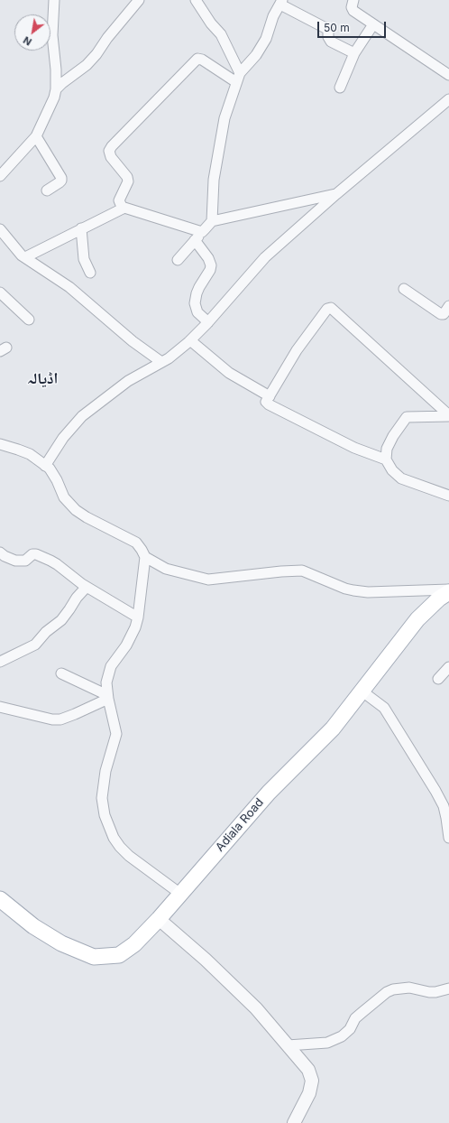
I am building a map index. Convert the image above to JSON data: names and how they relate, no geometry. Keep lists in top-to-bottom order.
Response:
{
  "streets": {
    "main road": ["Adiala Road"]
  },
  "districts": ["اڈیالہ"],
  "scale_bar": "50 m",
  "north": "bottom left"
}
